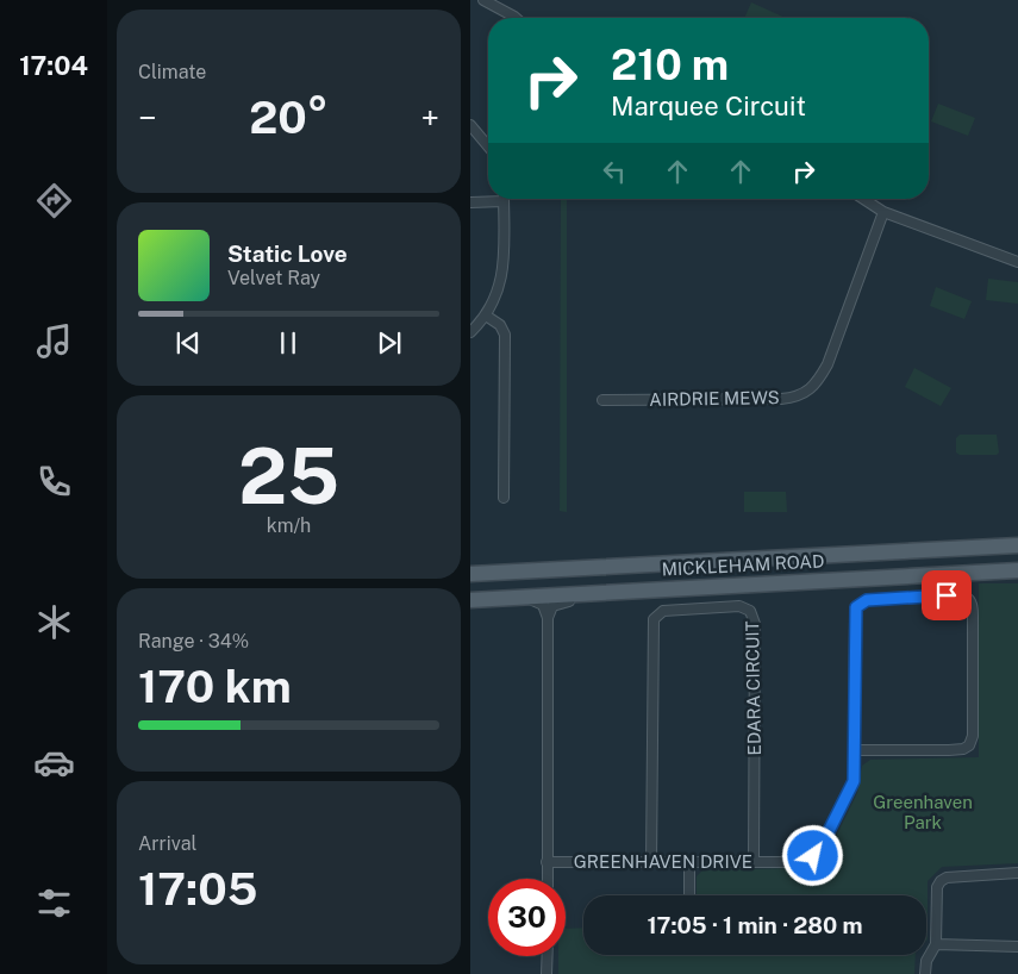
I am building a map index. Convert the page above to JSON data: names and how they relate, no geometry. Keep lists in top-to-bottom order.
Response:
{
  "streets": {
    "main road": ["MICKLEHAM ROAD"],
    "street": ["AIRDRIE MEWS", "EDARA CIRCUIT", "GREENHAVEN DRIVE"]
  },
  "crossings": [
    ["EDARA CIRCUIT", "GREENHAVEN DRIVE"]
  ],
  "parks": ["Greenhaven Park"],
  "page": {
    "tabs": "17:04",
    "tile": [
      "Climate",
      ["25", "km/h"],
      ["Range · 34%", "170 km"],
      ["Arrival", "17:05"]
    ],
    "turn": ["210 m", "Marquee Circuit"],
    "heat": ["−", "20°", "+"],
    "song": ["Static Love", "Velvet Ray"],
    "limit": "30",
    "trip": "17:05 · 1 min · 280 m"
  }
}
